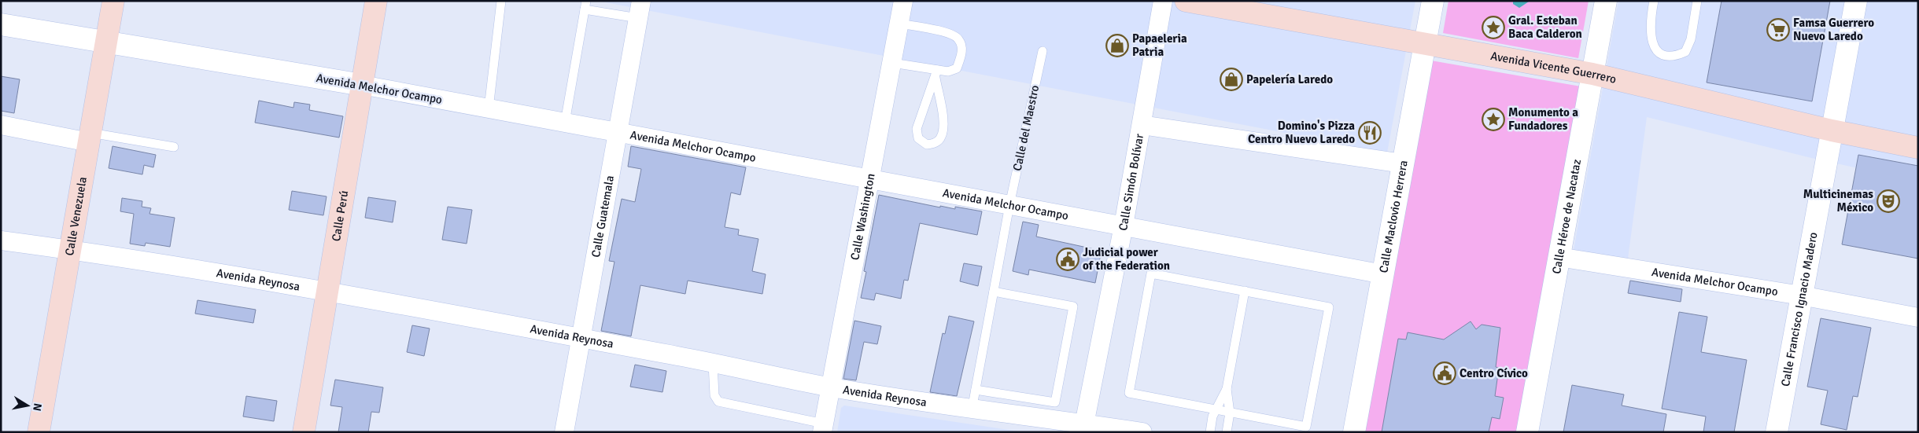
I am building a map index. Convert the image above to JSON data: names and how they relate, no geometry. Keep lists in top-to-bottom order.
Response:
{
  "streets": {
    "main road": ["Avenida Vicente Guerrero", "Calle Perú", "Calle Venezuela"],
    "street": [
      "Avenida Melchor Ocampo",
      "Calle Simón Bolívar",
      "Calle Guatemala",
      "Calle Héroe de Nacataz",
      "Calle Washington",
      "Calle Maclovio Herrera",
      "Avenida Reynosa",
      "Calle Francisco Ignacio Madero"
    ],
    "lane": ["Calle del Maestro"]
  },
  "crossings": [
    ["Avenida Vicente Guerrero", "Calle Héroe de Nacataz"],
    ["Avenida Vicente Guerrero", "Calle Maclovio Herrera"],
    ["Avenida Vicente Guerrero", "Calle Francisco Ignacio Madero"],
    ["Avenida Melchor Ocampo", "Calle del Maestro"],
    ["Avenida Melchor Ocampo", "Calle Simón Bolívar"],
    ["Avenida Melchor Ocampo", "Calle Perú"],
    ["Avenida Melchor Ocampo", "Calle Guatemala"],
    ["Avenida Melchor Ocampo", "Calle Héroe de Nacataz"],
    ["Avenida Melchor Ocampo", "Calle Venezuela"],
    ["Avenida Melchor Ocampo", "Calle Washington"],
    ["Avenida Melchor Ocampo", "Calle Maclovio Herrera"],
    ["Avenida Melchor Ocampo", "Calle Francisco Ignacio Madero"],
    ["Calle del Maestro", "Avenida Reynosa"],
    ["Calle Simón Bolívar", "Avenida Reynosa"],
    ["Calle Perú", "Avenida Reynosa"],
    ["Calle Guatemala", "Avenida Reynosa"],
    ["Calle Venezuela", "Avenida Reynosa"],
    ["Calle Washington", "Avenida Reynosa"]
  ],
  "places": {
    "place": ["Gral. Esteban Baca Calderon", "Monumento a Fundadores"],
    "supermarket": ["Famsa Guerrero Nuevo Laredo"],
    "shop": ["Papaeleria Patria", "Papelería Laredo"],
    "restaurant": ["Domino's Pizza Centro Nuevo Laredo"],
    "theatre": ["Multicinemas México"],
    "public building": ["Judicial power of the Federation", "Centro Cívico"]
  },
  "north": "right"
}
